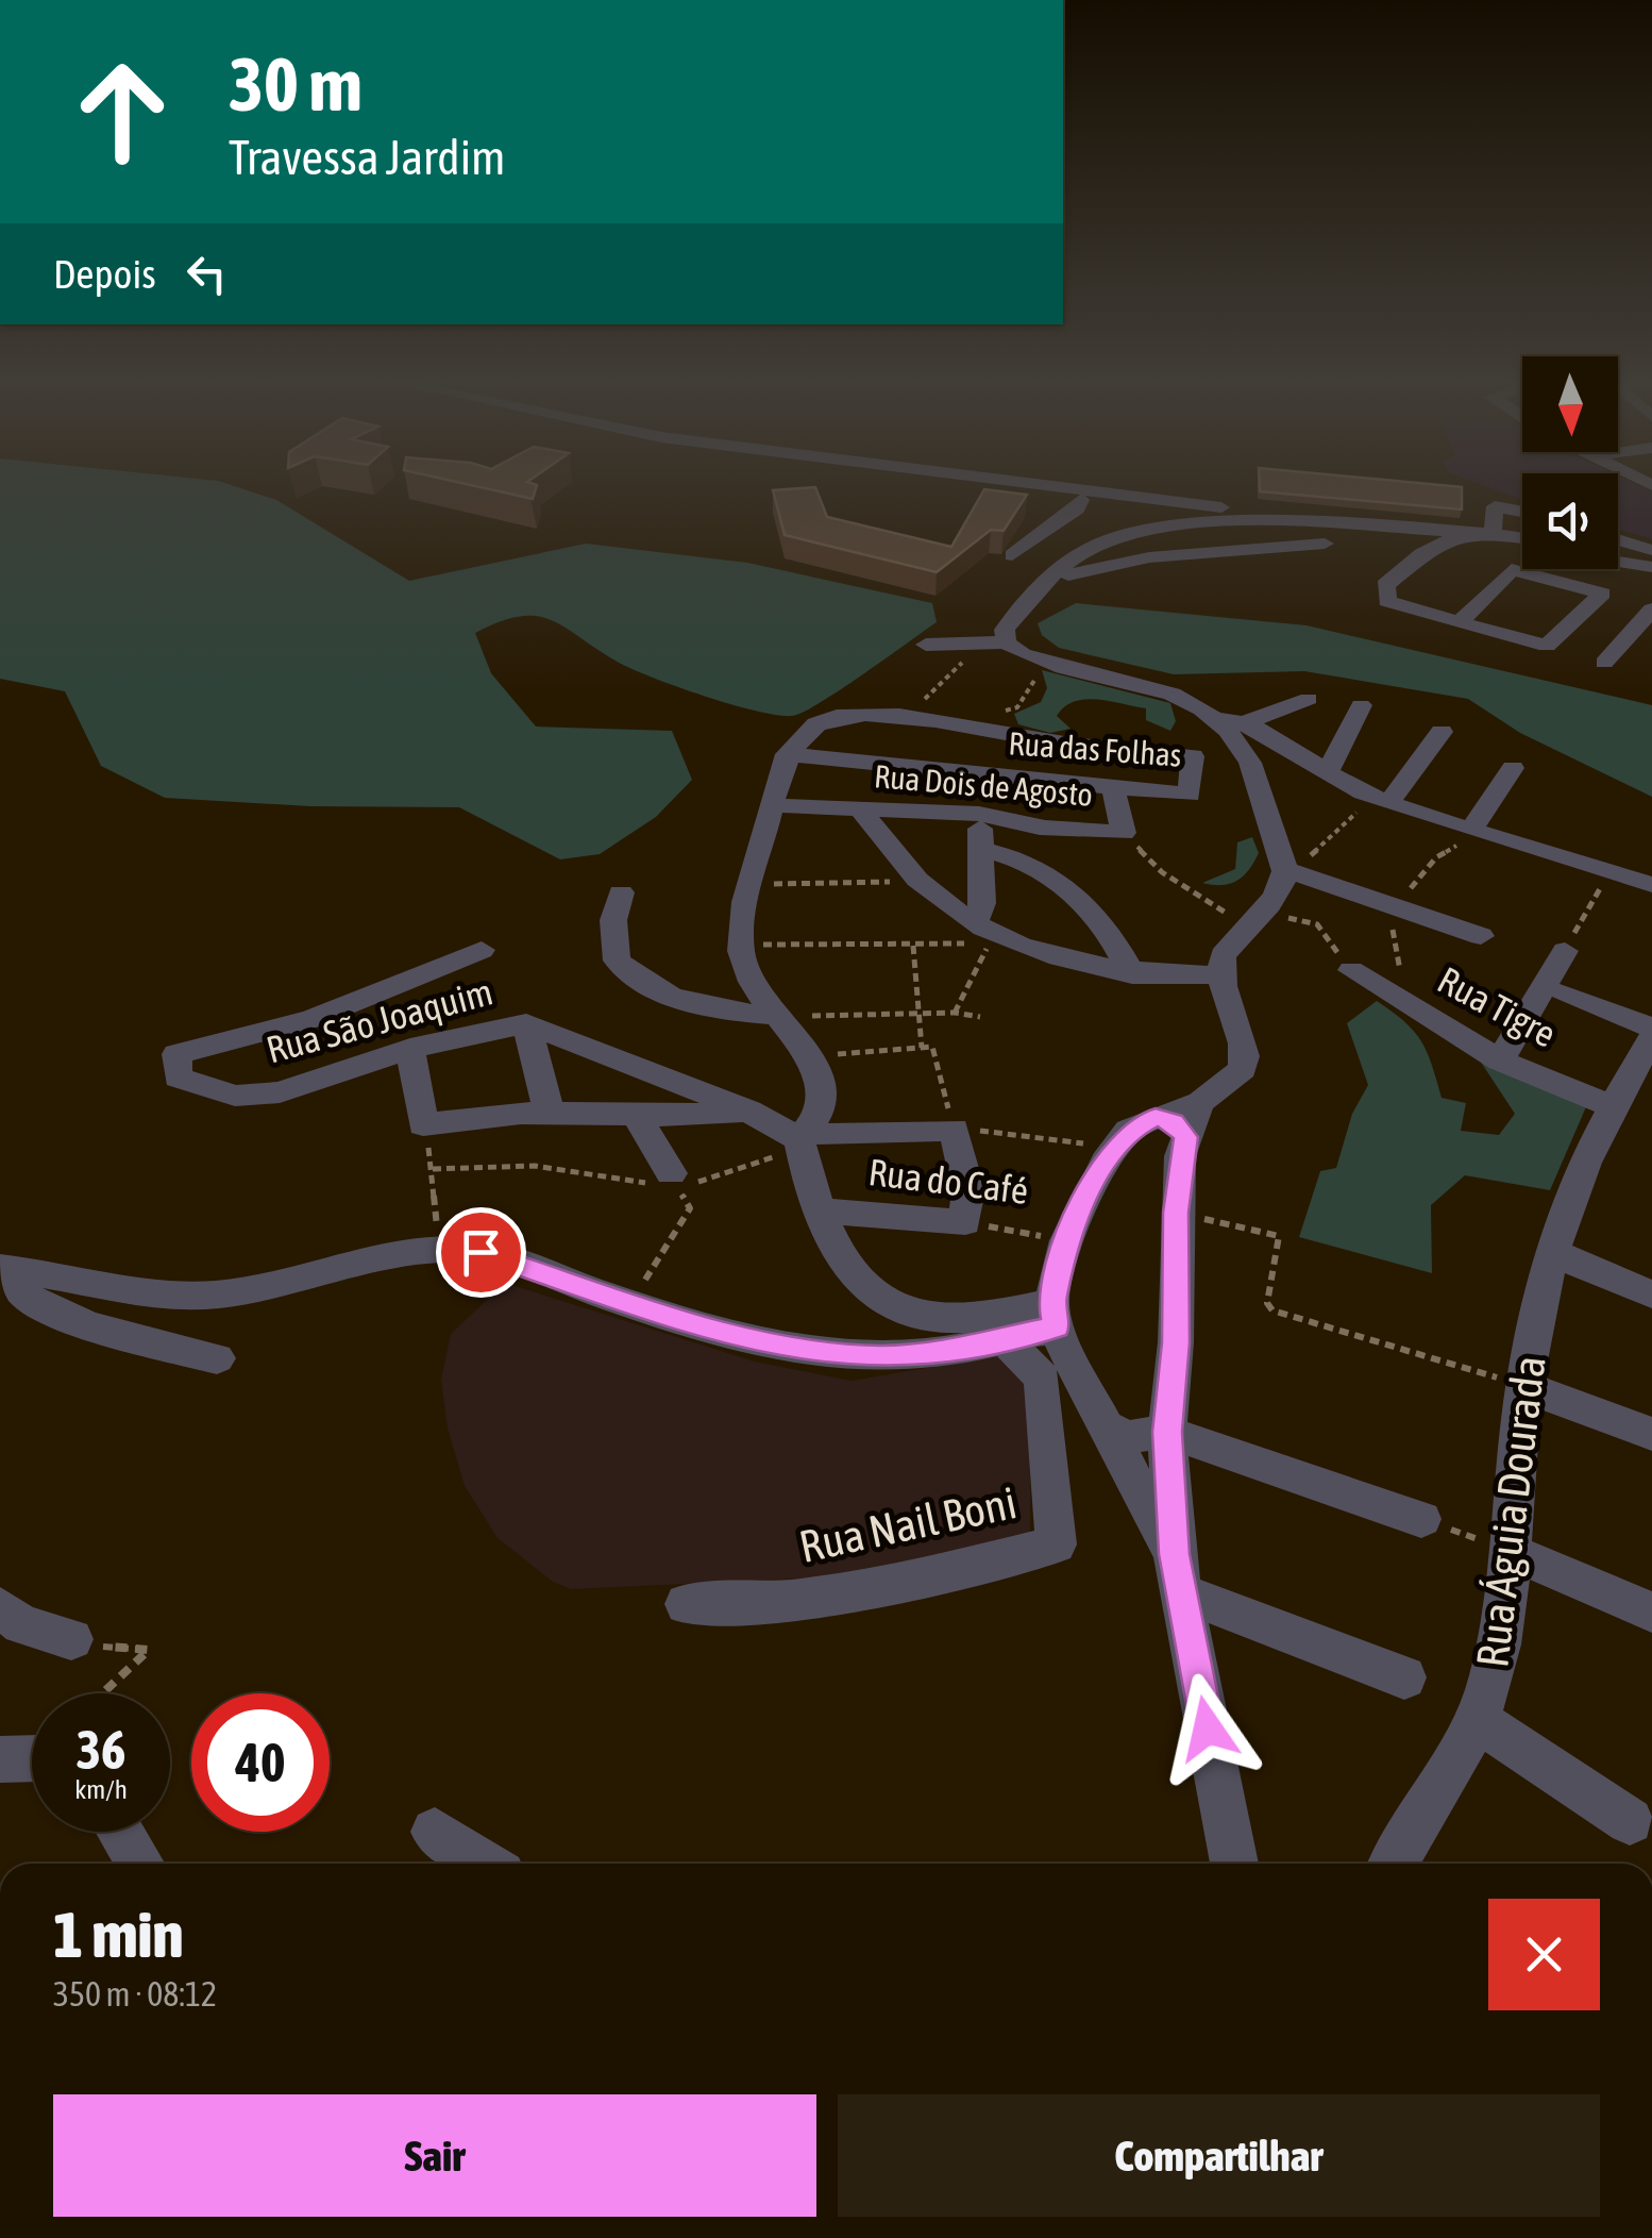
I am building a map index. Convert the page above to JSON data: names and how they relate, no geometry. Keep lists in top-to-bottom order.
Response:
{
  "streets": {
    "street": [
      "Rua das Folhas",
      "Rua Dois de Agosto",
      "Rua Tigre",
      "Rua São Joaquim",
      "Rua do Café",
      "Rua Águia Dourada",
      "Rua Nail Boni"
    ]
  },
  "crossings": [
    ["Rua Tigre", "Rua Águia Dourada"]
  ],
  "north": "bottom",
  "page": {
    "turn": ["30 m", "Travessa Jardim"],
    "then": "Depois",
    "speed": "36 km/h",
    "limit": "40",
    "heading": ["1 min", "350 m · 08:12"],
    "buttons": ["Sair", "Compartilhar"]
  }
}
